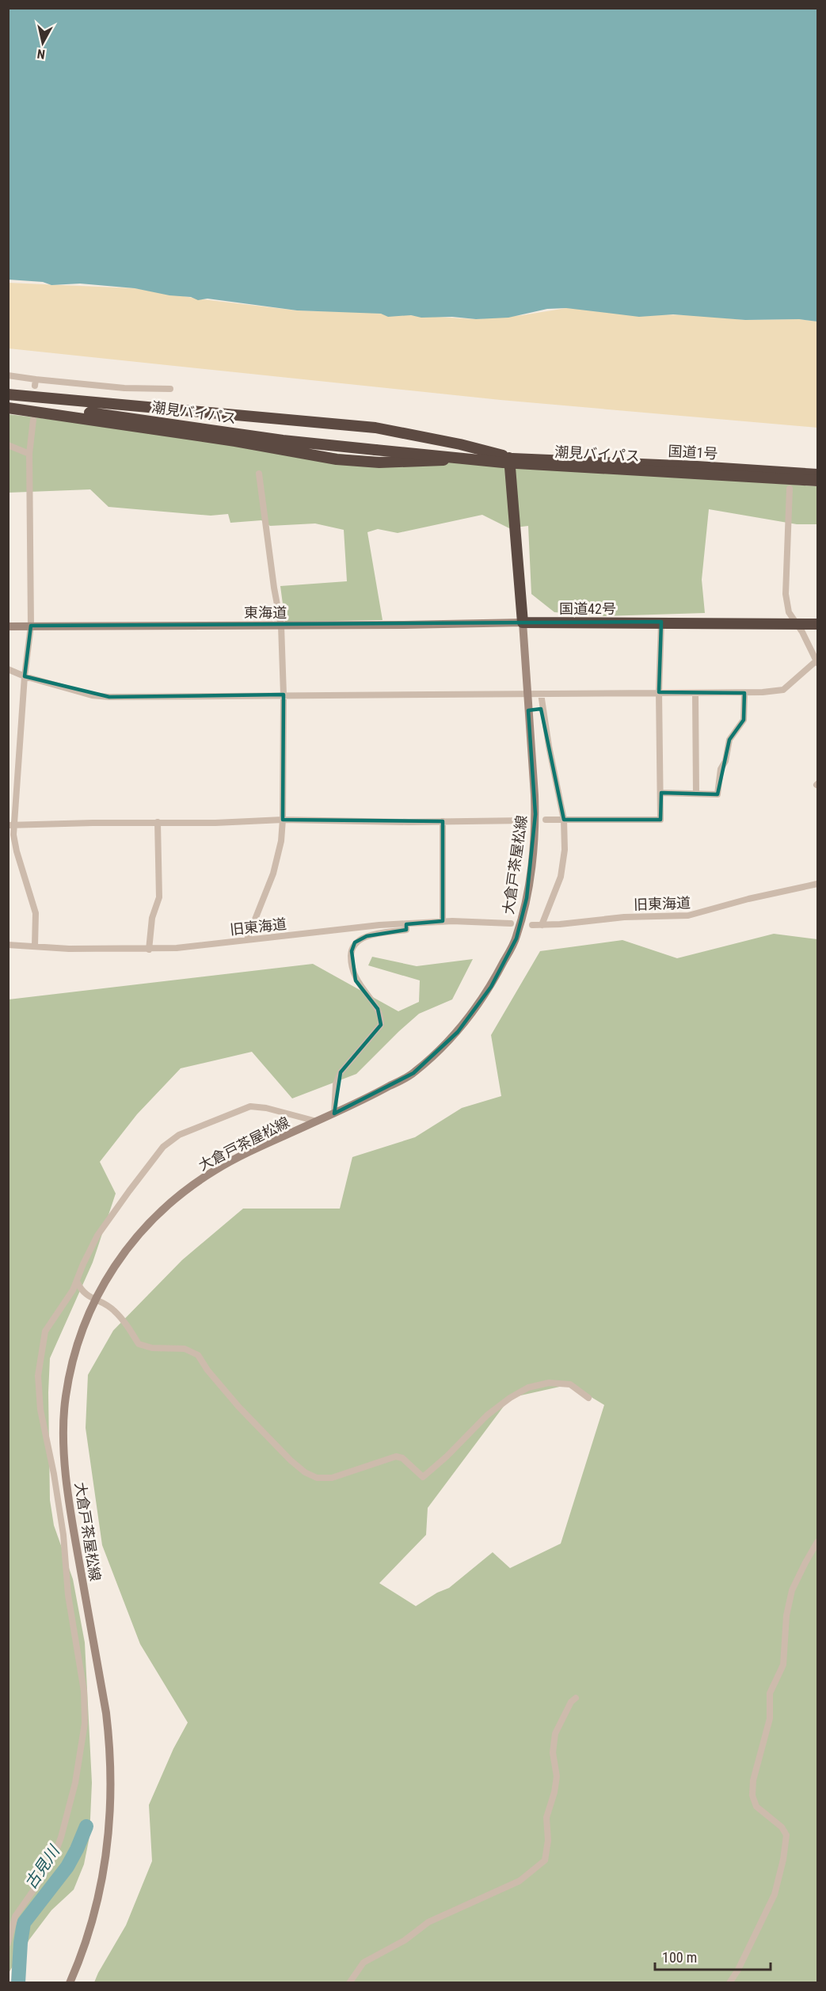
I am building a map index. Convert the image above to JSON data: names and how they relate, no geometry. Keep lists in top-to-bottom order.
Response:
{
  "streets": {
    "highway": ["潮見バイパス", "国道1号", "国道42号"],
    "street": ["東海道", "大倉戸茶屋松線", "旧東海道"]
  },
  "crossings": [
    ["国道42号", "東海道"],
    ["国道42号", "大倉戸茶屋松線"],
    ["東海道", "大倉戸茶屋松線"]
  ],
  "water": ["古見川"],
  "scale_bar": "100 m",
  "north": "bottom"
}
